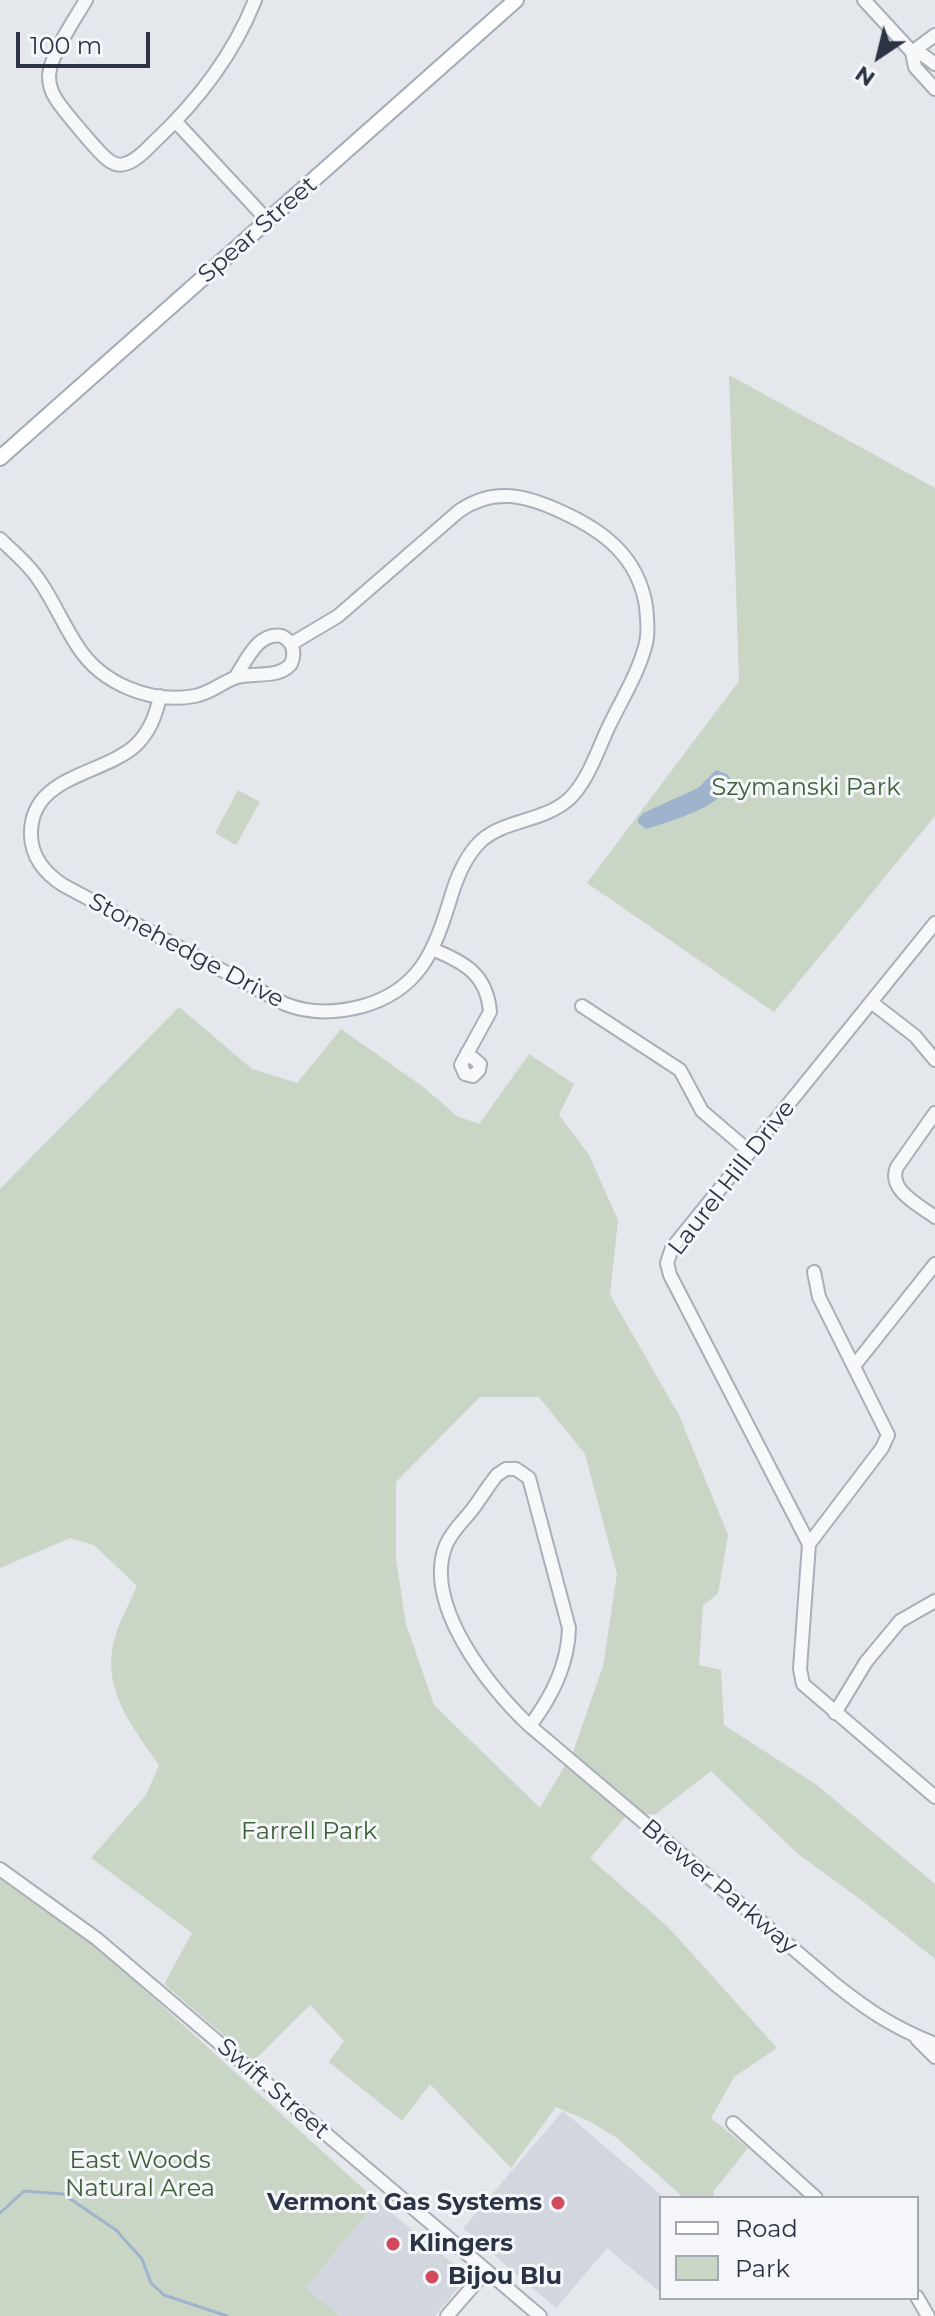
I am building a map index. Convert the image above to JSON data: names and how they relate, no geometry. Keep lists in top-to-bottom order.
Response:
{
  "streets": {
    "main road": ["Spear Street"],
    "street": [
      "Stonehedge Drive",
      "Laurel Hill Drive",
      "Brewer Parkway",
      "Swift Street"
    ]
  },
  "parks": ["Szymanski Park", "Farrell Park", "East Woods Natural Area"],
  "places": ["Vermont Gas Systems", "Klingers", "Bijou Blu"],
  "legend": ["Road", "Park"],
  "scale_bar": "100 m",
  "north": "bottom left"
}
